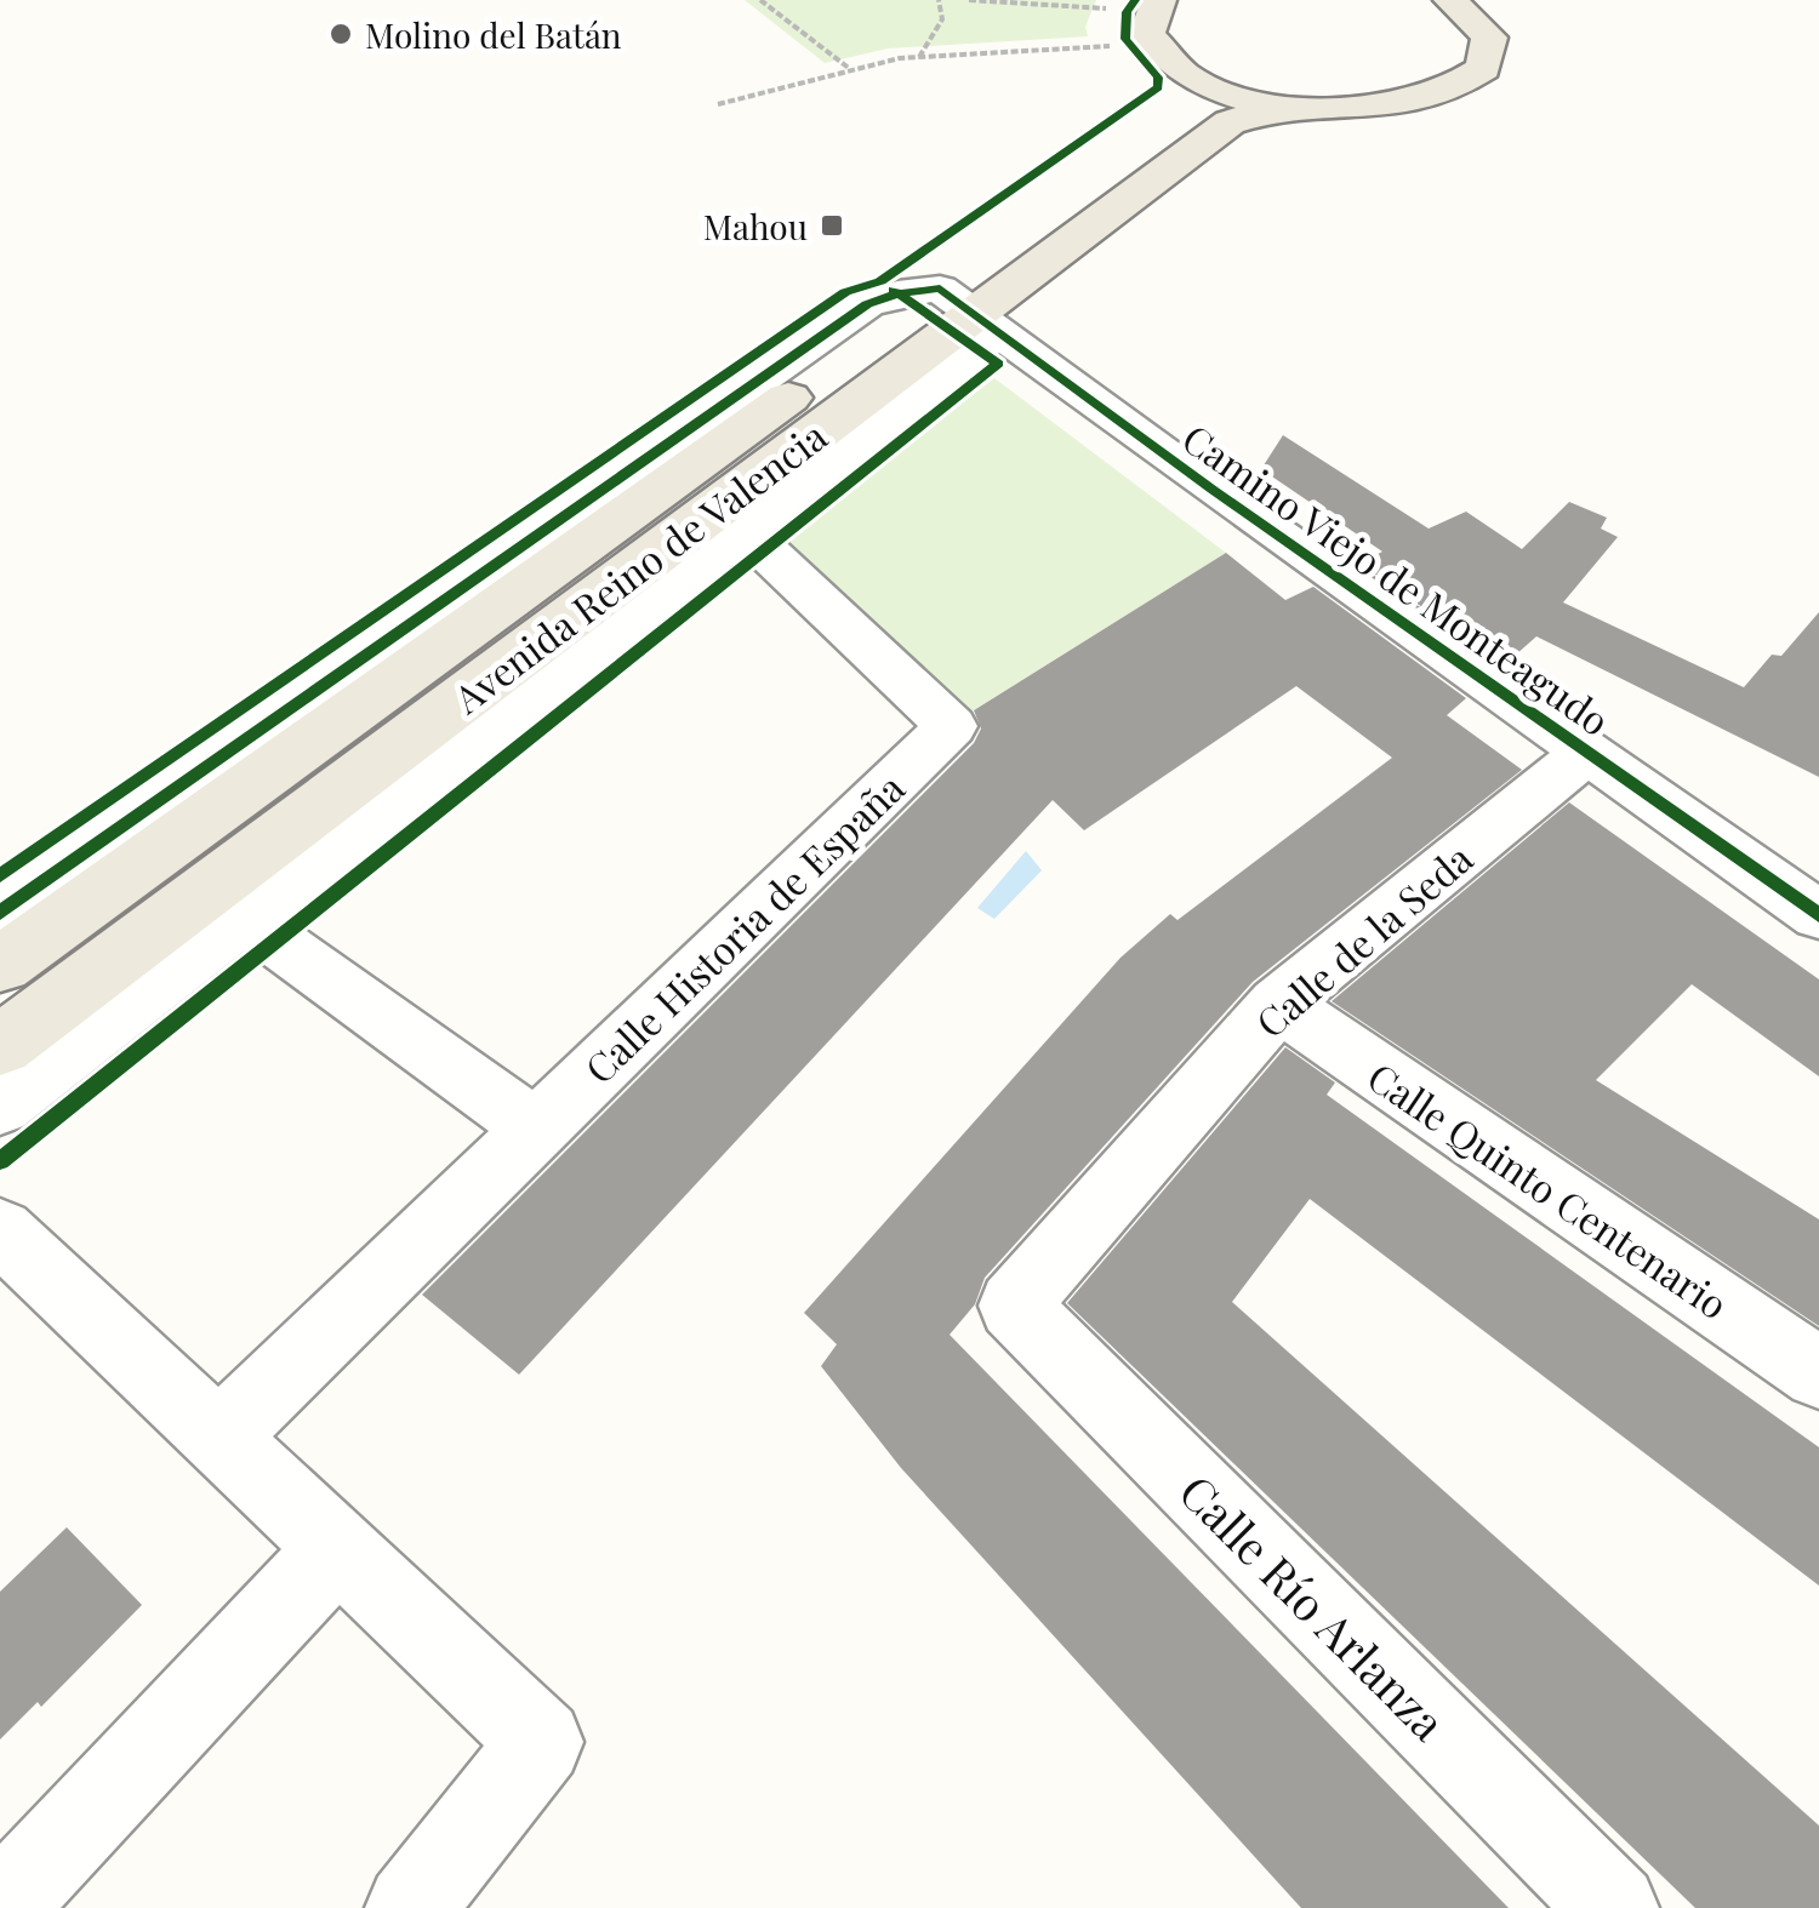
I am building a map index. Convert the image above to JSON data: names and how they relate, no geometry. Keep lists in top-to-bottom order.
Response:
{
  "streets": {
    "main road": ["Avenida Reino de Valencia"],
    "street": [
      "Camino Viejo de Monteagudo",
      "Calle Historia de España",
      "Calle de la Seda",
      "Calle Quinto Centenario",
      "Calle Río Arlanza"
    ]
  },
  "crossings": [
    ["Avenida Reino de Valencia", "Camino Viejo de Monteagudo"],
    ["Camino Viejo de Monteagudo", "Calle de la Seda"],
    ["Calle de la Seda", "Calle Quinto Centenario"],
    ["Calle de la Seda", "Calle Río Arlanza"]
  ],
  "places": {
    "other": ["Molino del Batán"],
    "transit": ["Mahou"]
  }
}
